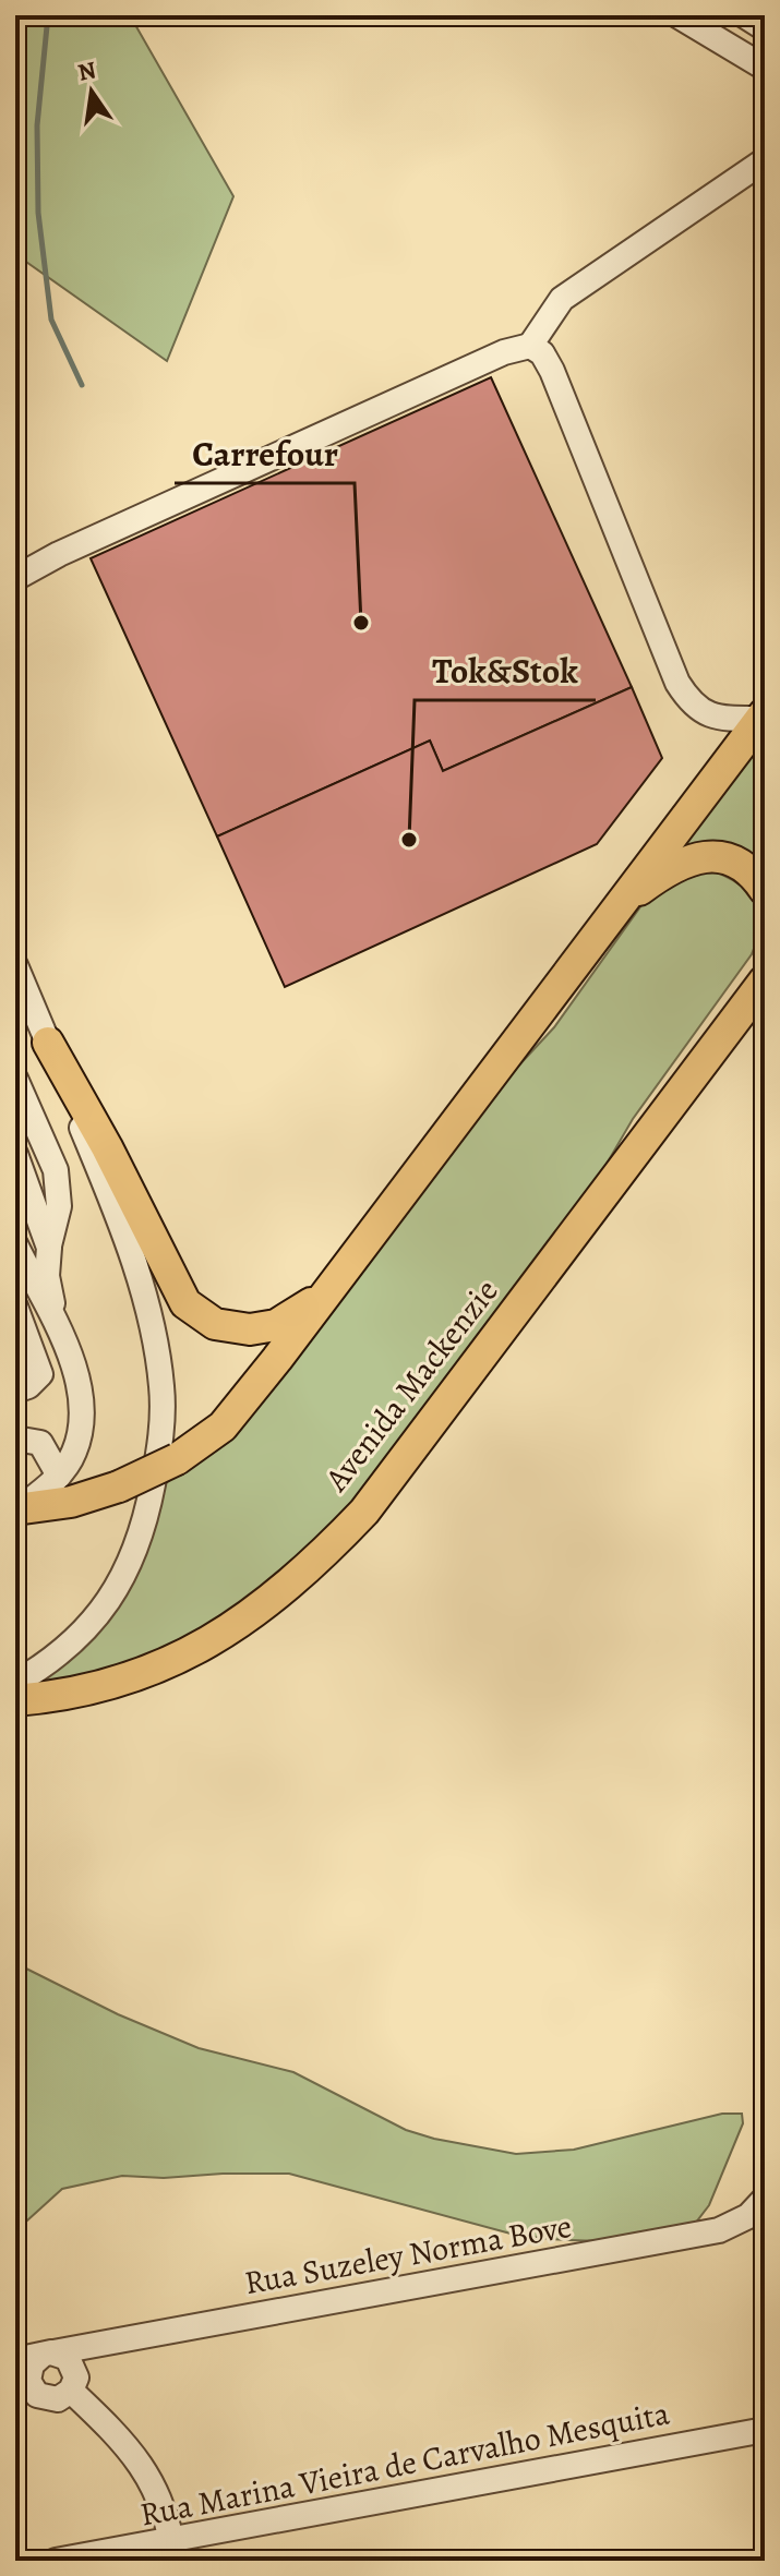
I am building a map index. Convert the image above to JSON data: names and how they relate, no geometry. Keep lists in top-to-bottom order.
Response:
{
  "streets": {
    "main road": ["Avenida Mackenzie"],
    "street": ["Rua Suzeley Norma Bove", "Rua Marina Vieira de Carvalho Mesquita"]
  },
  "places": ["Carrefour", "Tok&Stok"],
  "north": "top"
}
